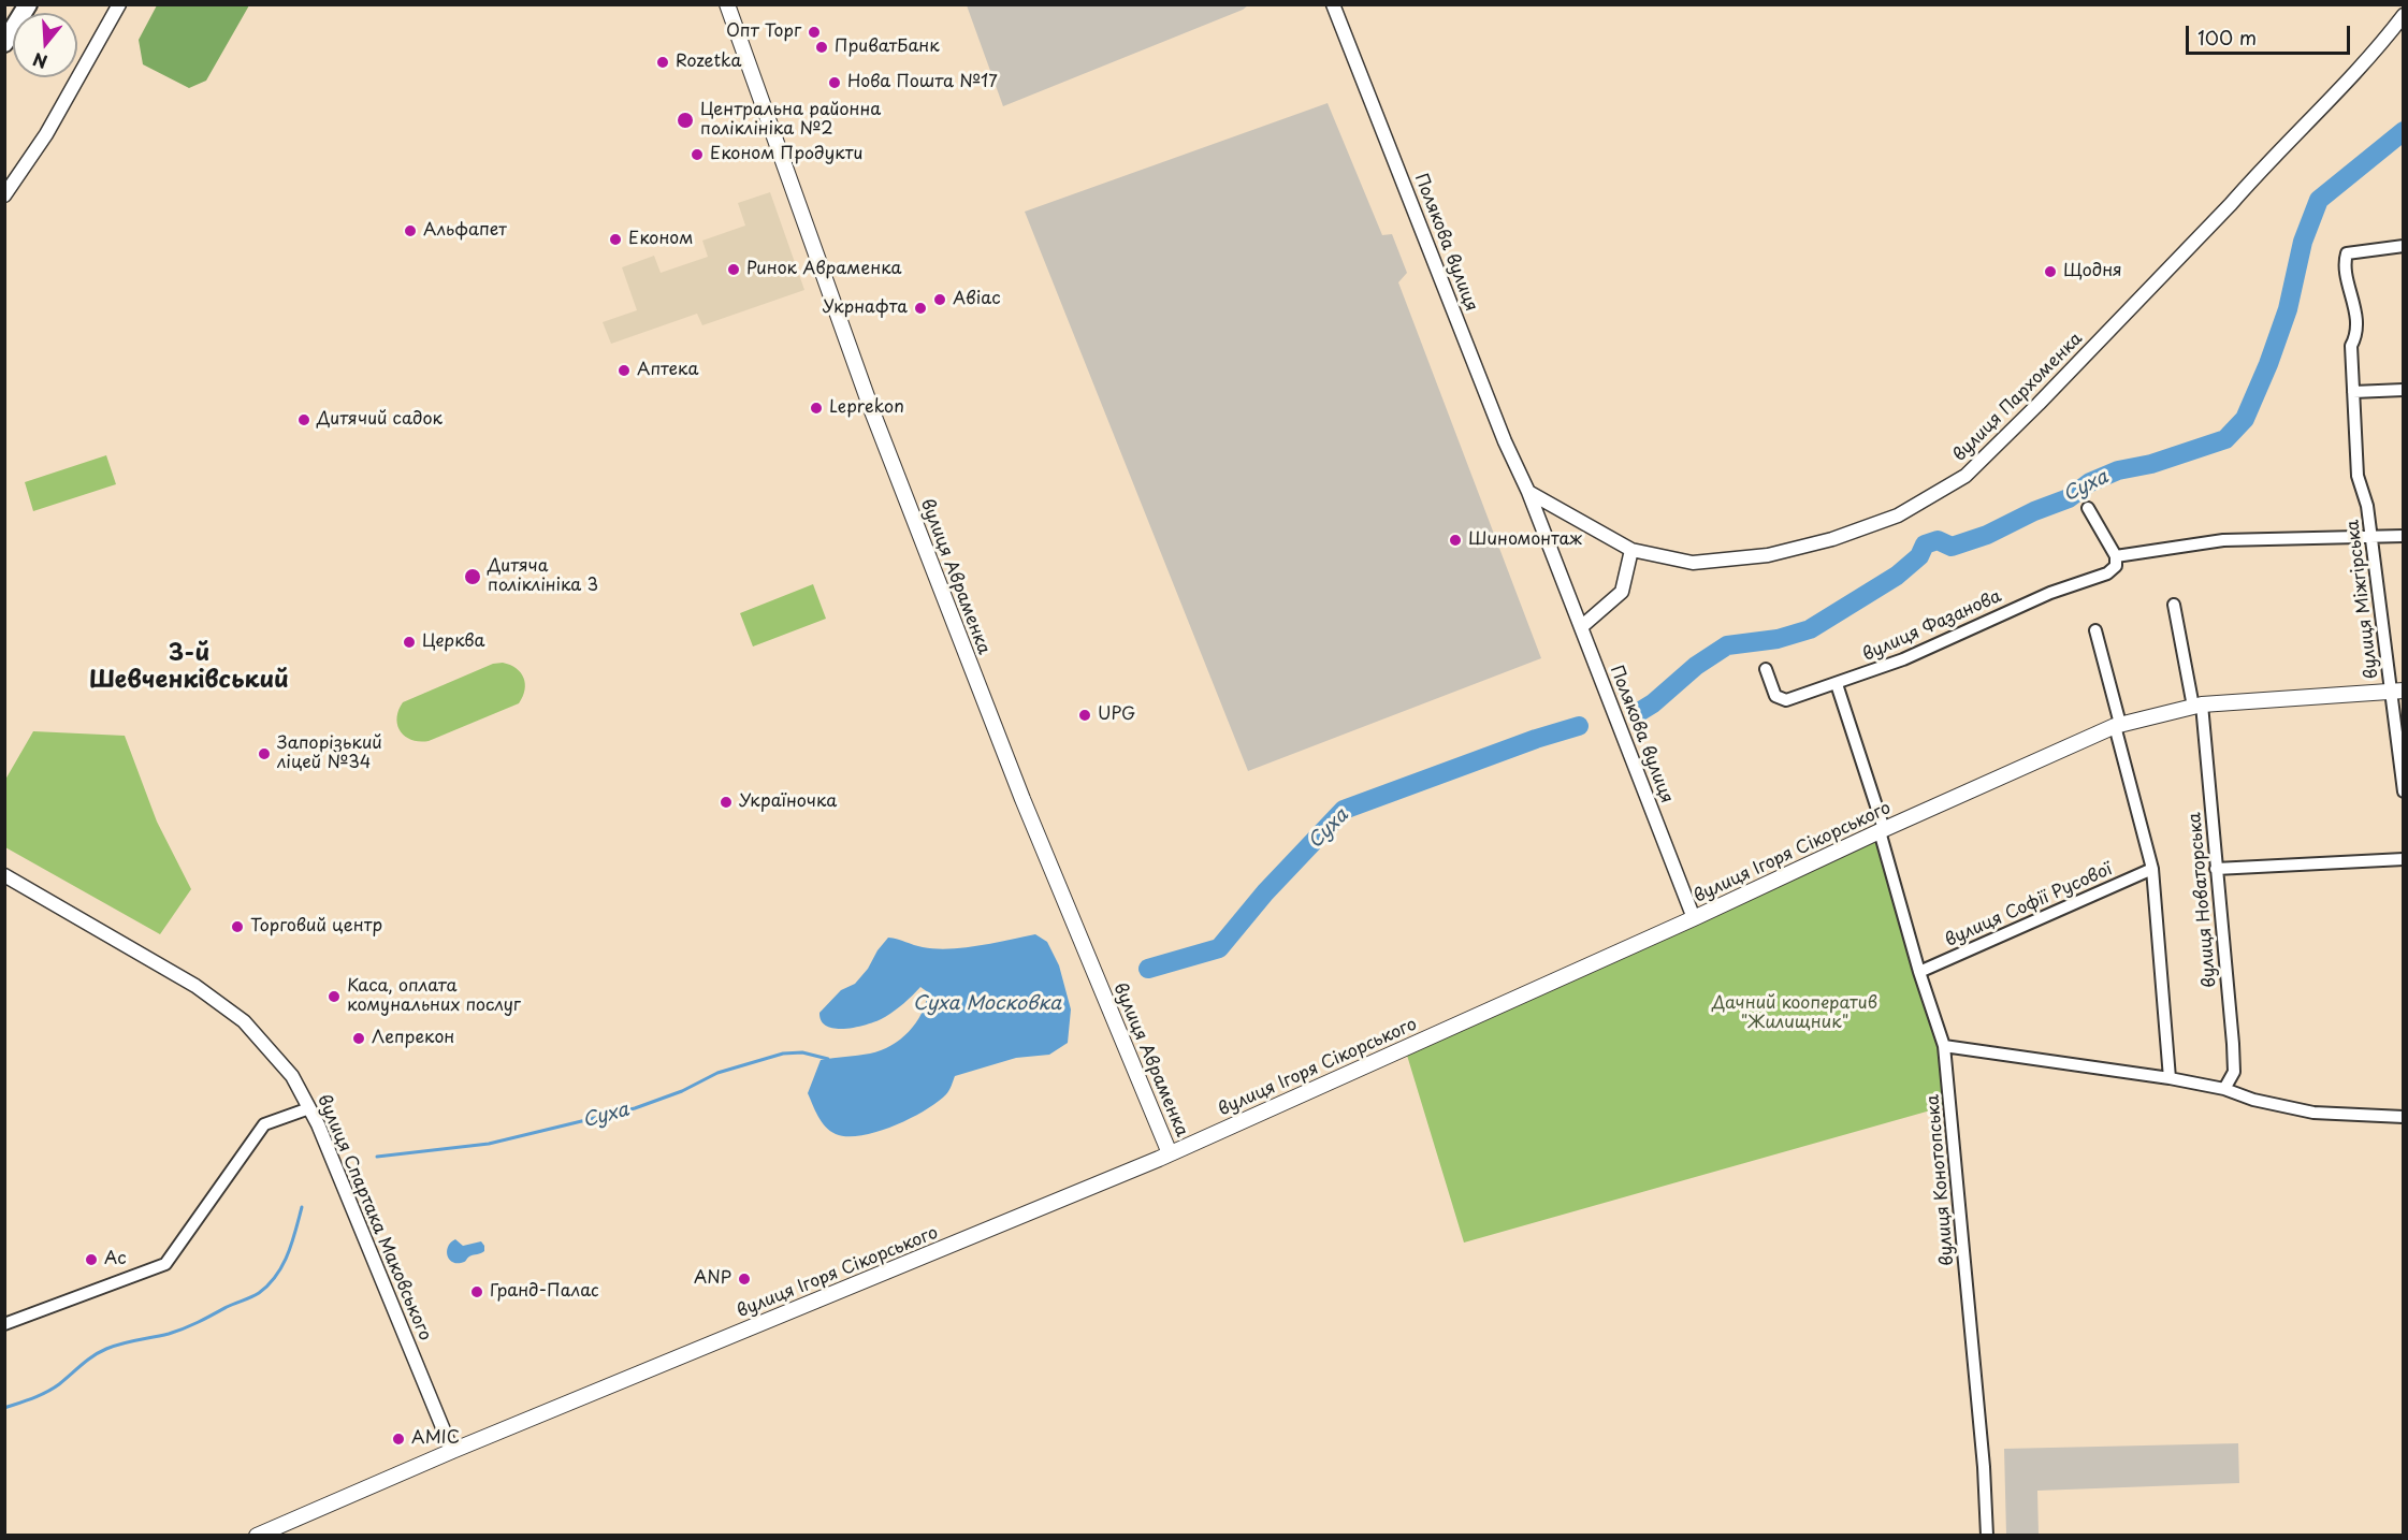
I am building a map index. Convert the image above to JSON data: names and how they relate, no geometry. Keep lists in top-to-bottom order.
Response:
{
  "streets": {
    "main road": ["вулиця Авраменка", "вулиця Ігоря Сікорського"],
    "street": [
      "Полякова вулиця",
      "вулиця Пархоменка",
      "вулиця Міжгірська",
      "вулиця Фазанова",
      "вулиця Новаторська",
      "вулиця Софії Русової",
      "вулиця Конотопська",
      "вулиця Спартака Маковського"
    ]
  },
  "crossings": [
    ["Полякова вулиця", "вулиця Ігоря Сікорського"],
    ["вулиця Авраменка", "вулиця Ігоря Сікорського"],
    ["вулиця Міжгірська", "вулиця Ігоря Сікорського"],
    ["вулиця Фазанова", "вулиця Конотопська"],
    ["вулиця Ігоря Сікорського", "вулиця Новаторська"],
    ["вулиця Ігоря Сікорського", "вулиця Конотопська"],
    ["вулиця Ігоря Сікорського", "вулиця Спартака Маковського"],
    ["вулиця Софії Русової", "вулиця Конотопська"]
  ],
  "districts": ["3-й Шевченківський"],
  "water": ["Суха", "Суха Московка"],
  "parks": ["Дачний кооператив \"Жилищник\""],
  "places": [
    "Опт Торг",
    "ПриватБанк",
    "Rozetka",
    "Нова Пошта №17",
    "Центральна районна поліклініка №2",
    "Економ Продукти",
    "Альфапет",
    "Економ",
    "Ринок Авраменка",
    "Щодня",
    "Авіас",
    "Укрнафта",
    "Аптека",
    "Leprekon",
    "Дитячий садок",
    "Шиномонтаж",
    "Дитяча поліклініка 3",
    "Церква",
    "UPG",
    "Запорізький ліцей №34",
    "Україночка",
    "Торговий центр",
    "Каса, оплата комунальних послуг",
    "Лепрекон",
    "Ас",
    "ANP",
    "Гранд-Палас",
    "AMIC"
  ],
  "scale_bar": "100 m",
  "north": "bottom"
}
